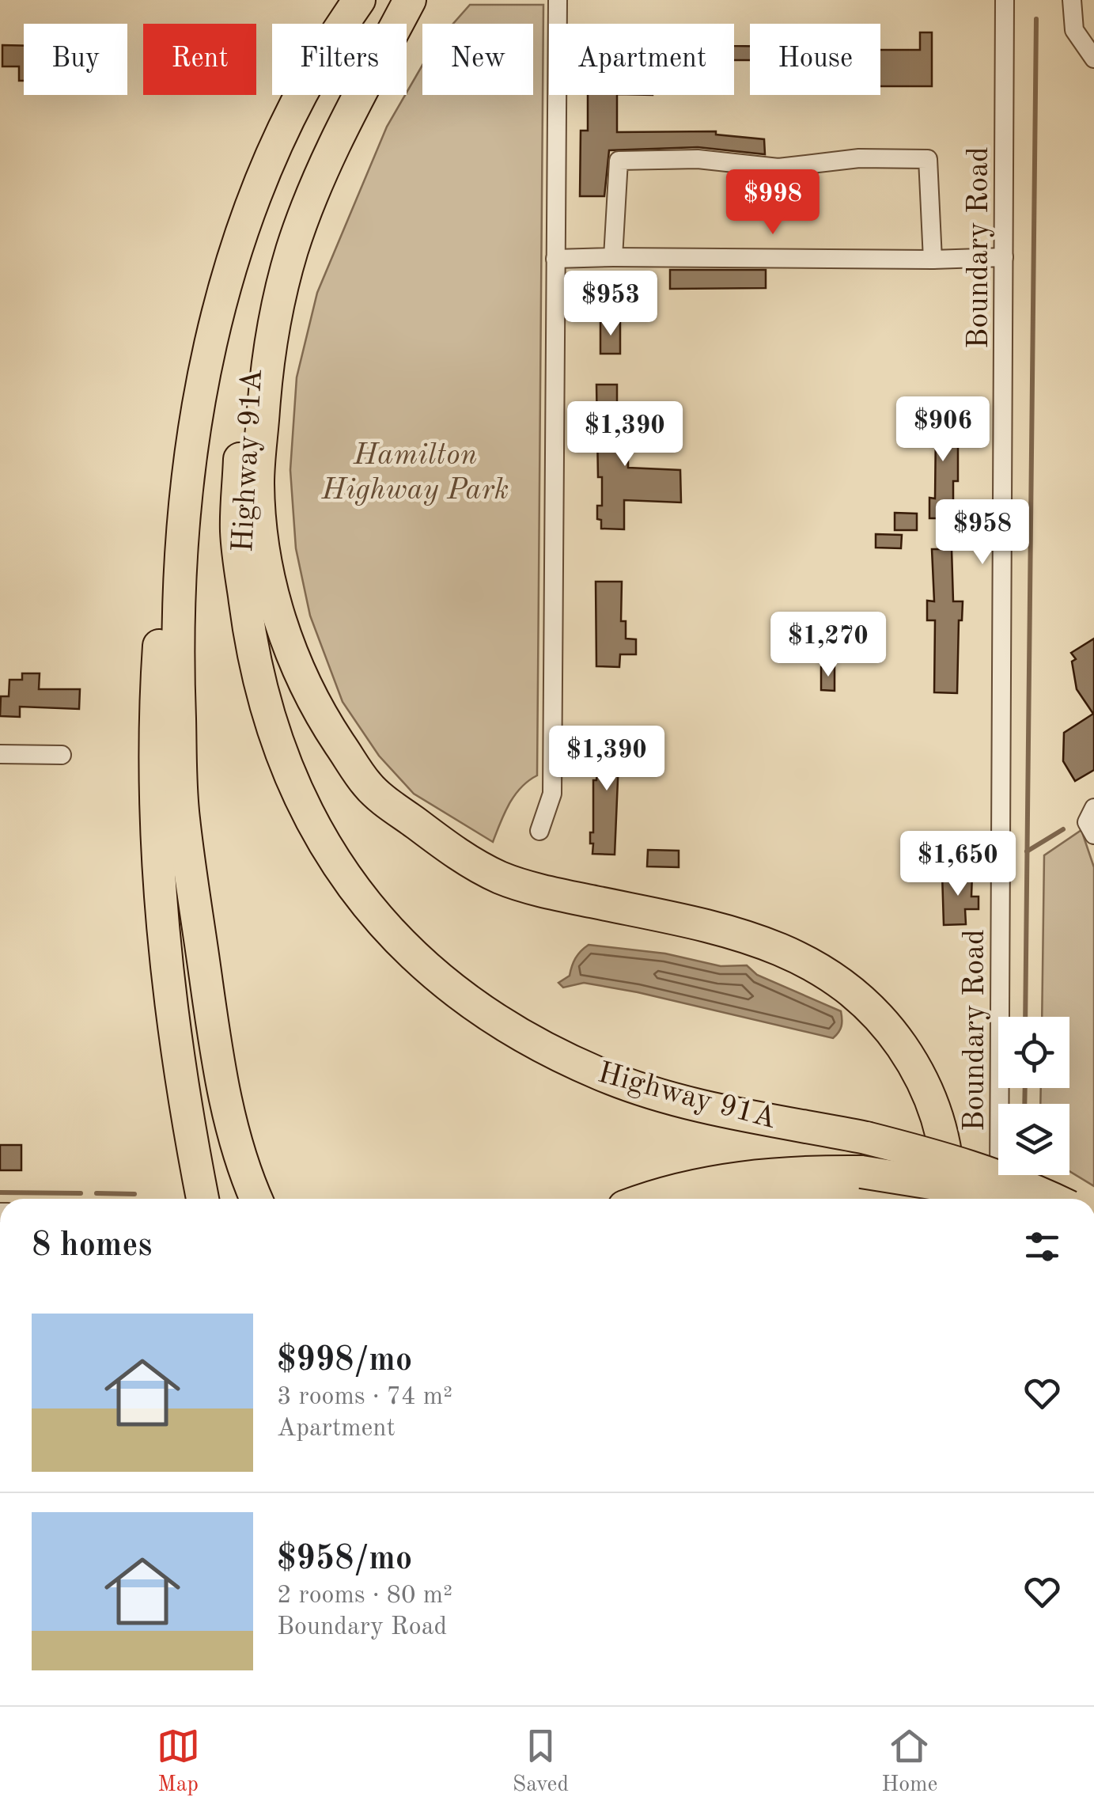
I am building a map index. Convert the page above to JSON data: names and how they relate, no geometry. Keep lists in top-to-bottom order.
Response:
{
  "streets": {
    "highway": ["Highway 91A"],
    "street": ["Boundary Road"]
  },
  "parks": ["Hamilton Highway Park"],
  "page": {
    "chip": [
      "Buy",
      "Rent",
      "Filters",
      "New",
      "Apartment",
      "House"
    ],
    "price": [
      "$998",
      "$953",
      "$906",
      "$1,390",
      "$958",
      "$1,270",
      "$1,390",
      "$1,650"
    ],
    "heading": "8 homes",
    "list": [
      {
        "name": "$998/mo",
        "note": "3 rooms · 74 m² · Apartment"
      },
      {
        "name": "$958/mo",
        "note": "2 rooms · 80 m² · Boundary Road"
      }
    ],
    "tabs": ["Map", "Saved", "Home"]
  }
}
